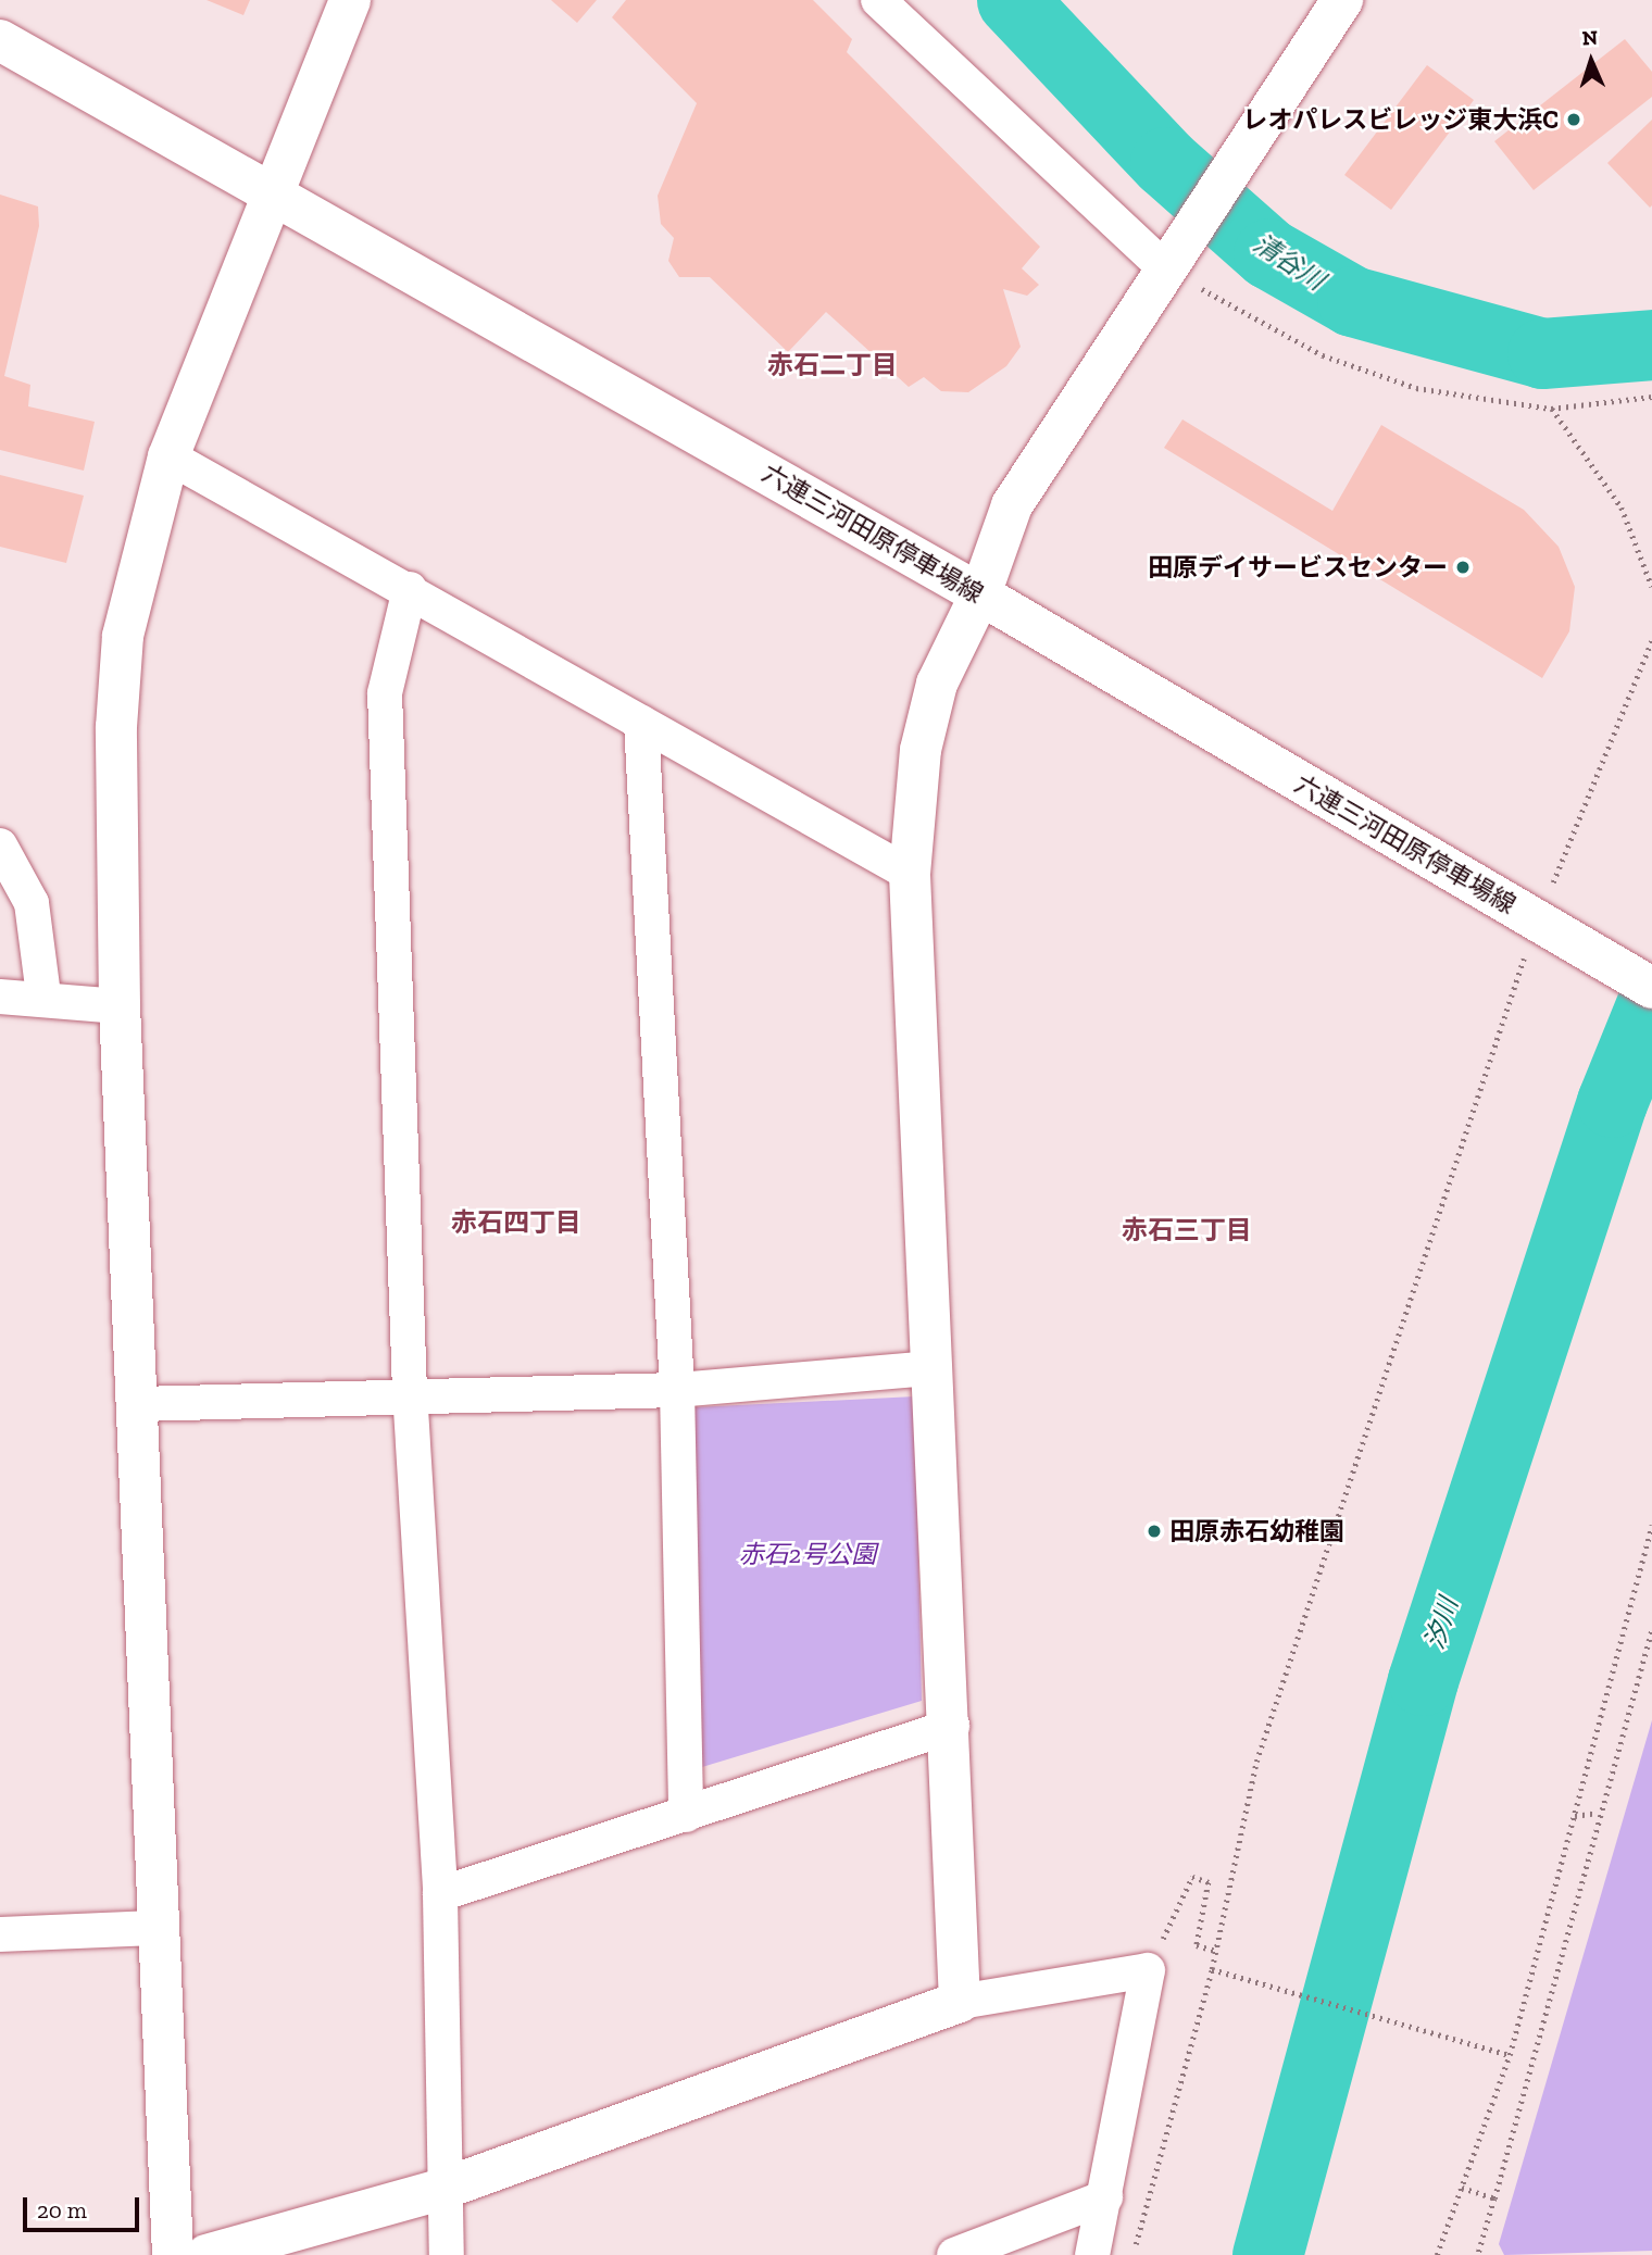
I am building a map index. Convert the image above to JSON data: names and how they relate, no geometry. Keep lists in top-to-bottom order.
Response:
{
  "streets": {
    "street": ["六連三河田原停車場線"]
  },
  "districts": ["赤石二丁目", "赤石四丁目", "赤石三丁目"],
  "water": ["清谷川", "汐川"],
  "parks": ["赤石2号公園"],
  "places": ["レオパレスビレッジ東大浜C", "田原デイサービスセンター", "田原赤石幼稚園"],
  "scale_bar": "20 m",
  "north": "top"
}
